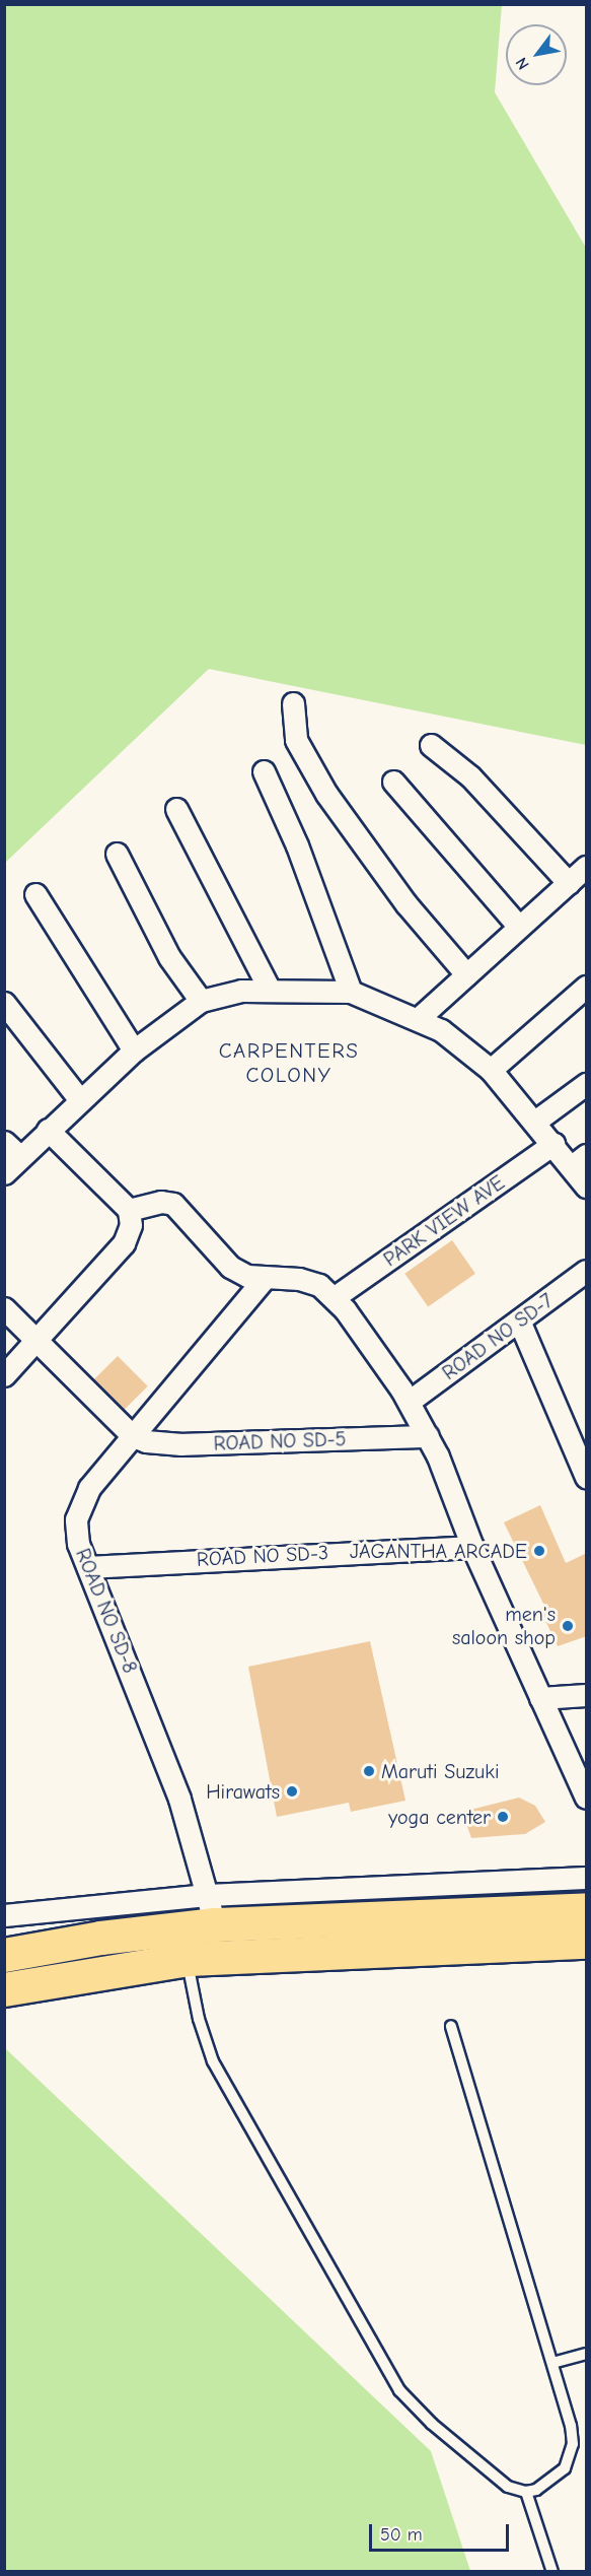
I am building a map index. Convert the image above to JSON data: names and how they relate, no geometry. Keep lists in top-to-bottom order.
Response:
{
  "streets": {
    "street": [
      "PARK VIEW AVE",
      "ROAD NO SD-7",
      "ROAD NO SD-5",
      "ROAD NO SD-3",
      "ROAD NO SD-8"
    ]
  },
  "crossings": [
    ["ROAD NO SD-5", "ROAD NO SD-8"],
    ["ROAD NO SD-3", "ROAD NO SD-8"]
  ],
  "districts": ["CARPENTERS COLONY"],
  "places": [
    "JAGANTHA ARCADE",
    "men's saloon shop",
    "Maruti Suzuki",
    "Hirawats",
    "yoga center"
  ],
  "scale_bar": "50 m",
  "north": "bottom left"
}
